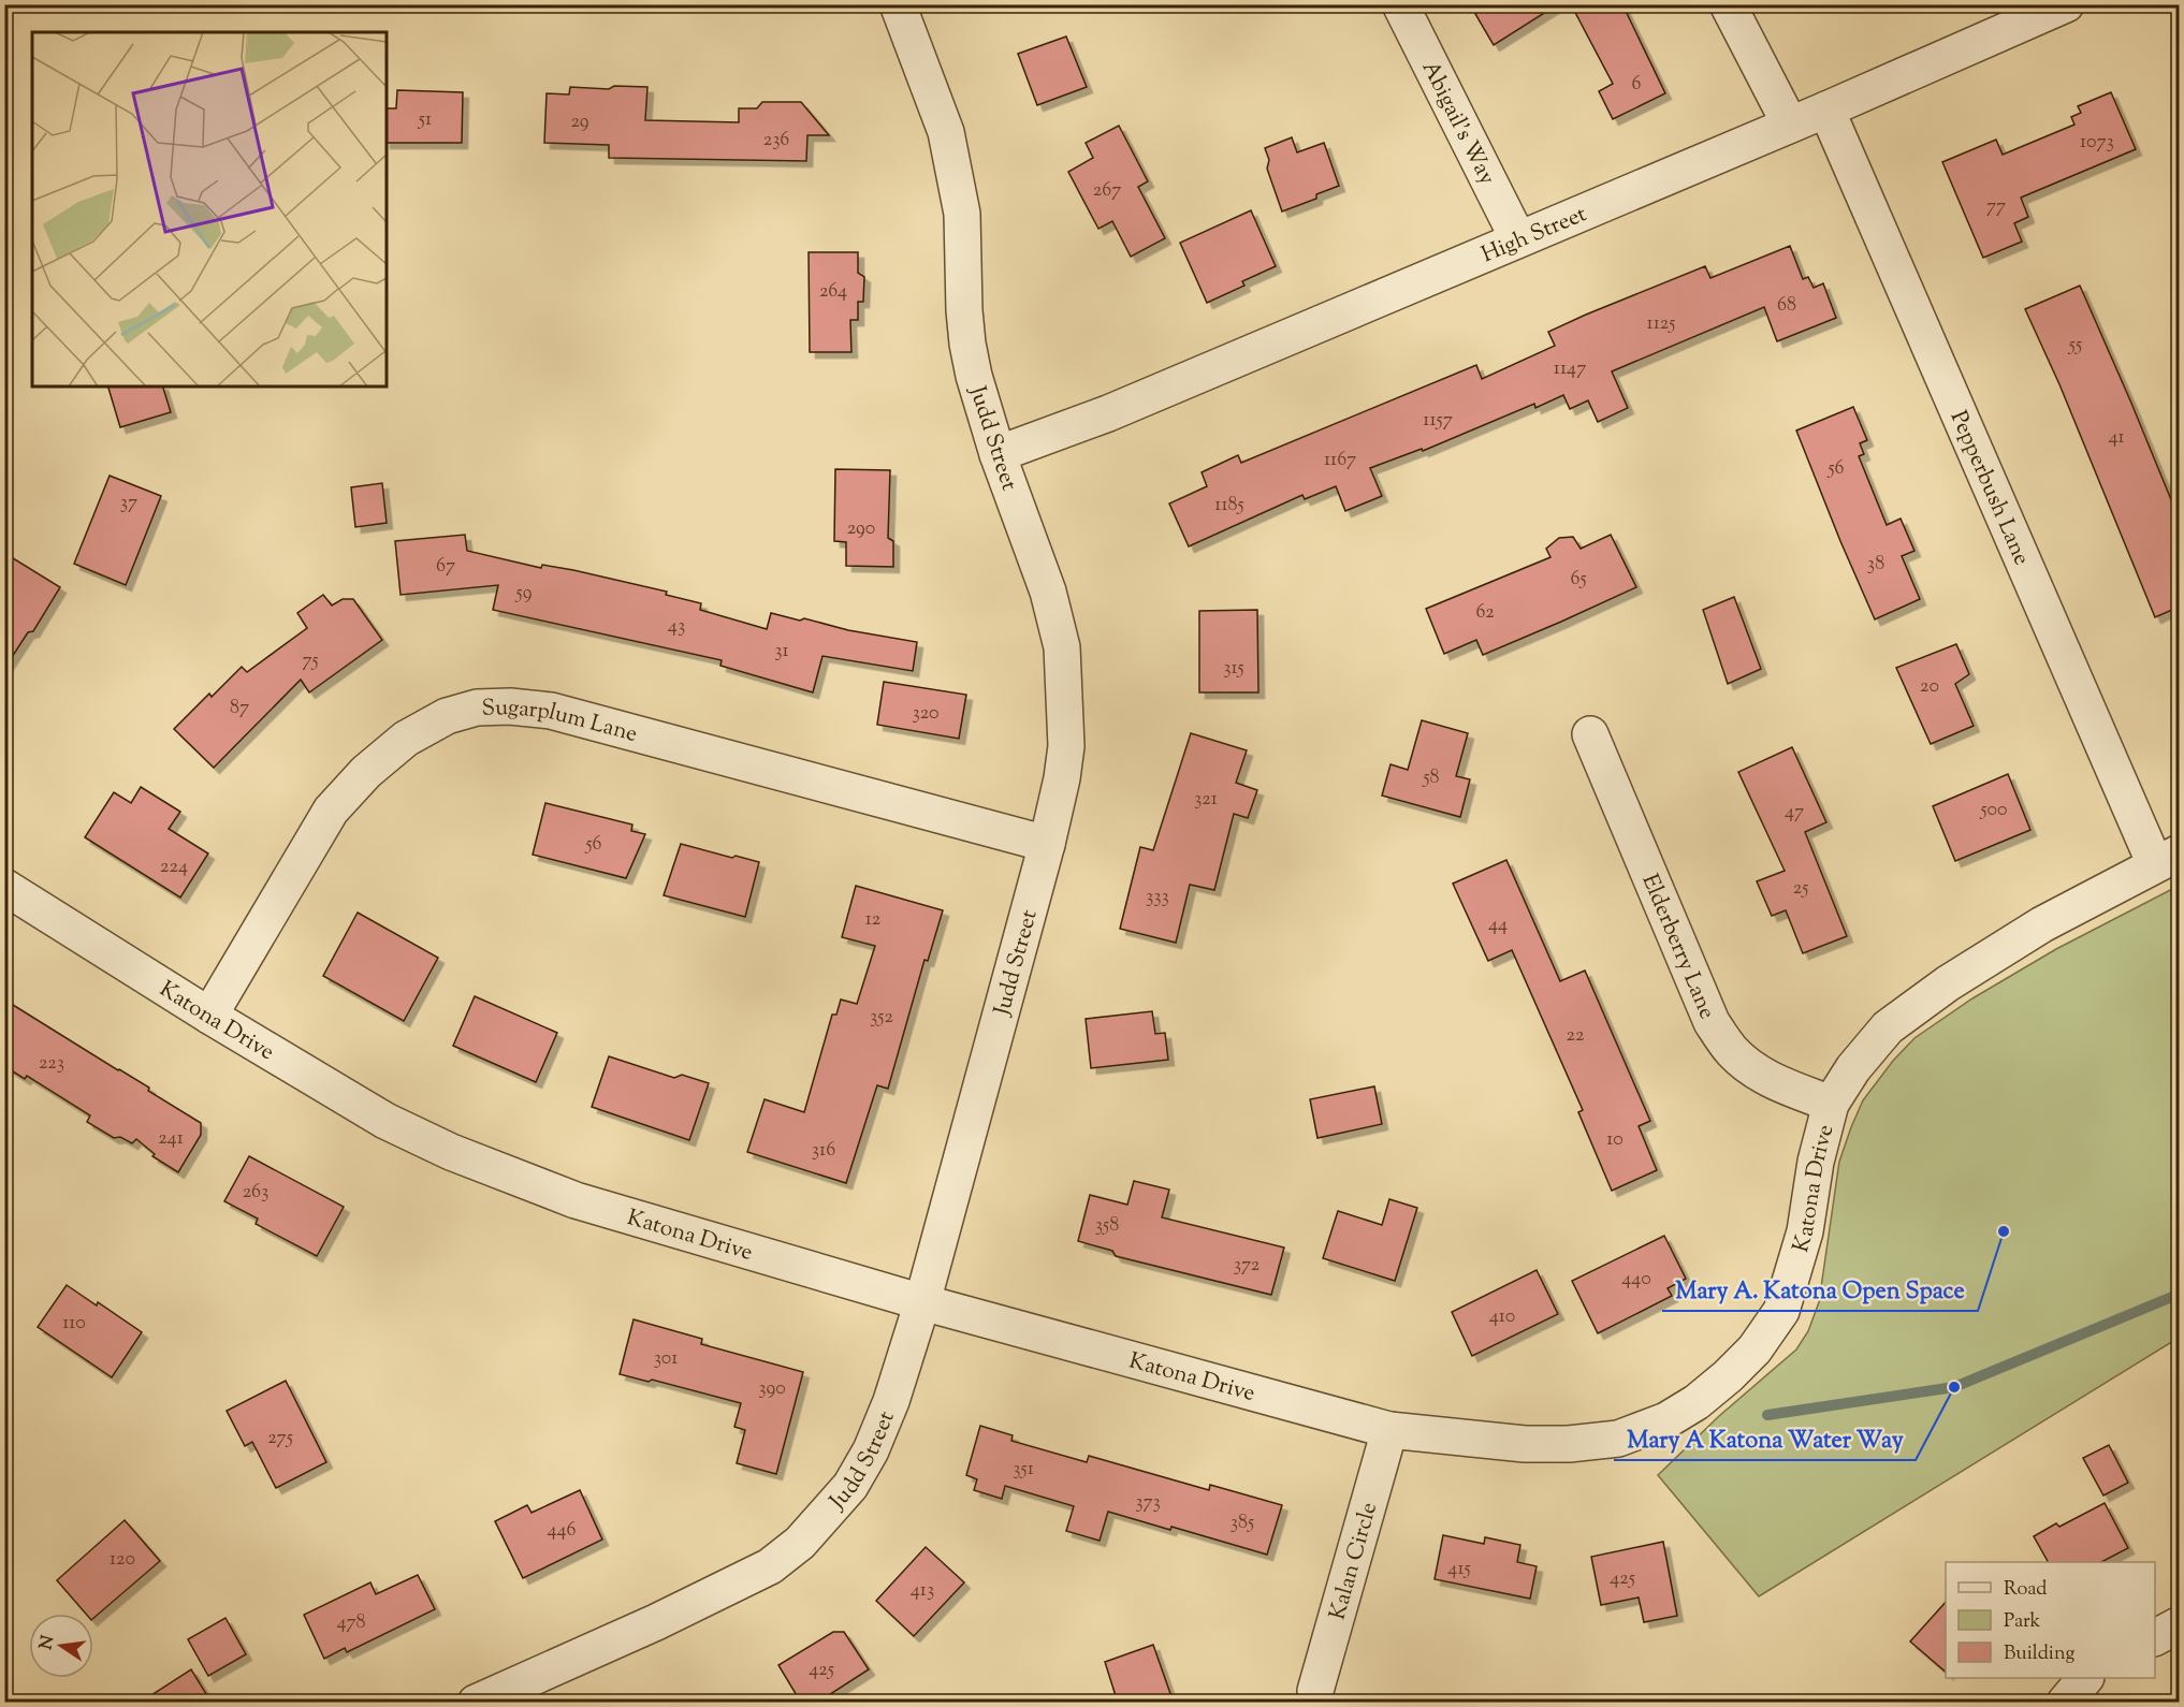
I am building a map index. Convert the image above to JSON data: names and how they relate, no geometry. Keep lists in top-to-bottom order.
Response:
{
  "streets": {
    "street": [
      "Abigail's Way",
      "High Street",
      "Judd Street",
      "Pepperbush Lane",
      "Sugarplum Lane",
      "Elderberry Lane",
      "Katona Drive",
      "Kalan Circle"
    ]
  },
  "crossings": [
    ["Abigail's Way", "High Street"],
    ["High Street", "Judd Street"],
    ["High Street", "Pepperbush Lane"],
    ["Judd Street", "Sugarplum Lane"],
    ["Judd Street", "Katona Drive"],
    ["Pepperbush Lane", "Katona Drive"],
    ["Sugarplum Lane", "Katona Drive"],
    ["Elderberry Lane", "Katona Drive"],
    ["Katona Drive", "Kalan Circle"]
  ],
  "places": ["Mary A. Katona Open Space", "Mary A Katona Water Way"],
  "house_numbers": [
    "6",
    "51",
    "29",
    "236",
    "1073",
    "267",
    "77",
    "264",
    "68",
    "1125",
    "55",
    "1147",
    "1157",
    "41",
    "1167",
    "56",
    "37",
    "1185",
    "290",
    "38",
    "67",
    "65",
    "59",
    "62",
    "43",
    "31",
    "75",
    "315",
    "20",
    "87",
    "320",
    "58",
    "321",
    "500",
    "47",
    "56",
    "224",
    "25",
    "333",
    "12",
    "44",
    "352",
    "22",
    "223",
    "241",
    "10",
    "316",
    "263",
    "358",
    "372",
    "440",
    "410",
    "110",
    "301",
    "390",
    "275",
    "351",
    "373",
    "385",
    "446",
    "120",
    "415",
    "425",
    "413",
    "478",
    "425"
  ],
  "legend": ["Road", "Park", "Building"],
  "north": "left"
}
